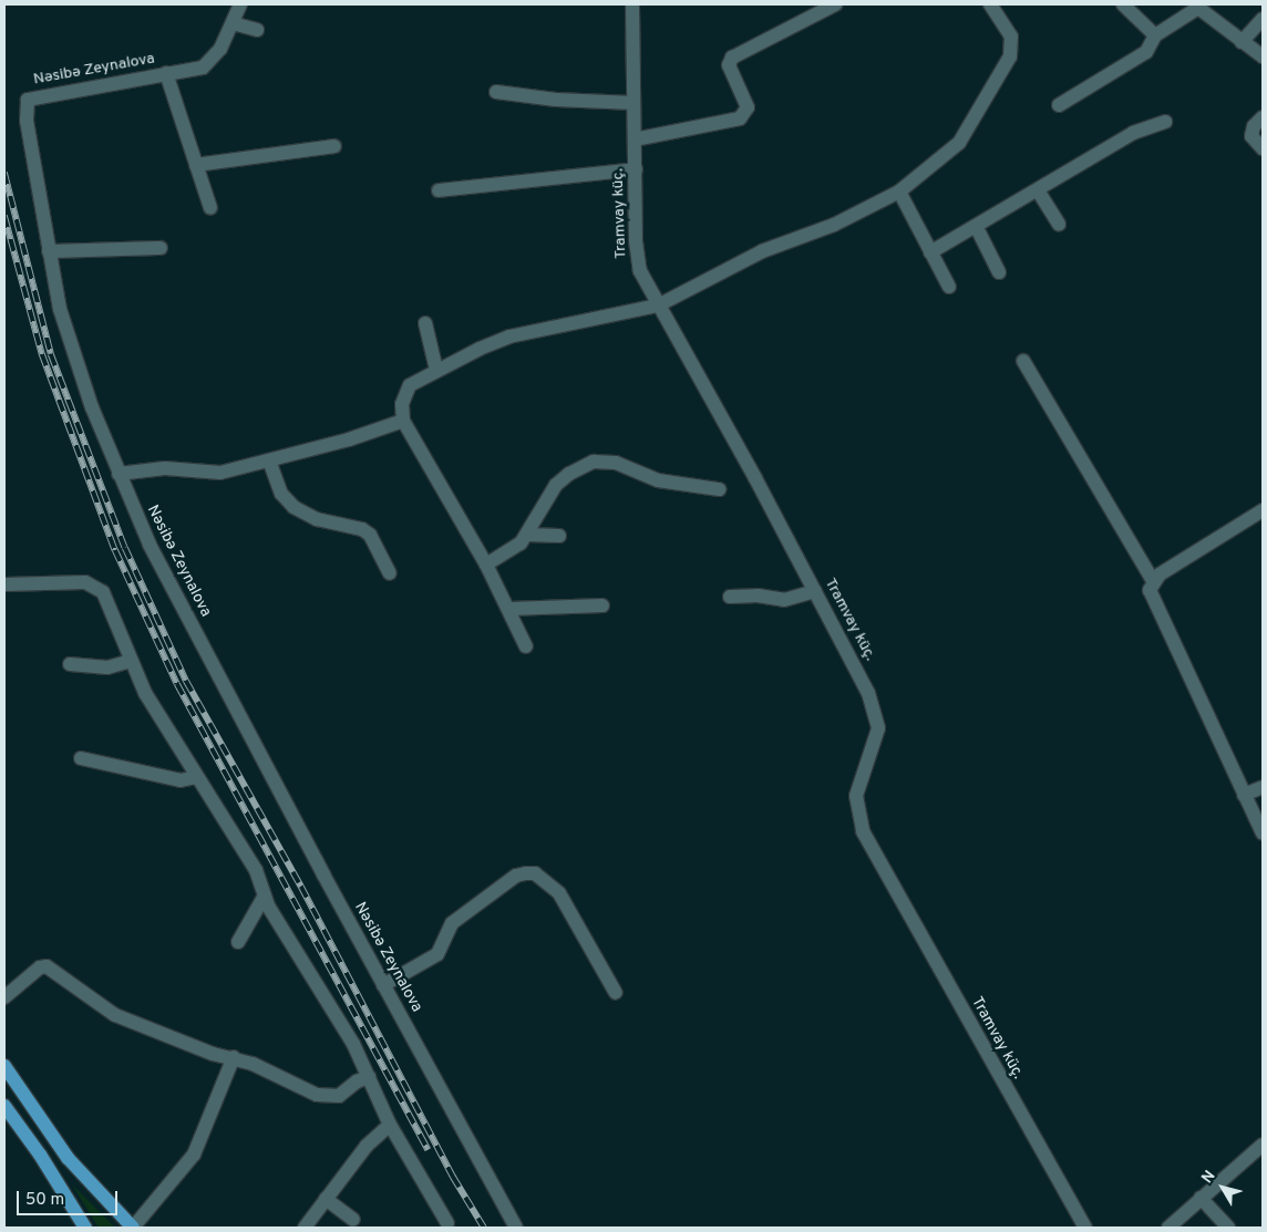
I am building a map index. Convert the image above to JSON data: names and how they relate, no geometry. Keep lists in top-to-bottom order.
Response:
{
  "streets": {
    "street": ["Nəsibə Zeynalova", "Tramvay küç."]
  },
  "scale_bar": "50 m",
  "north": "top left"
}
